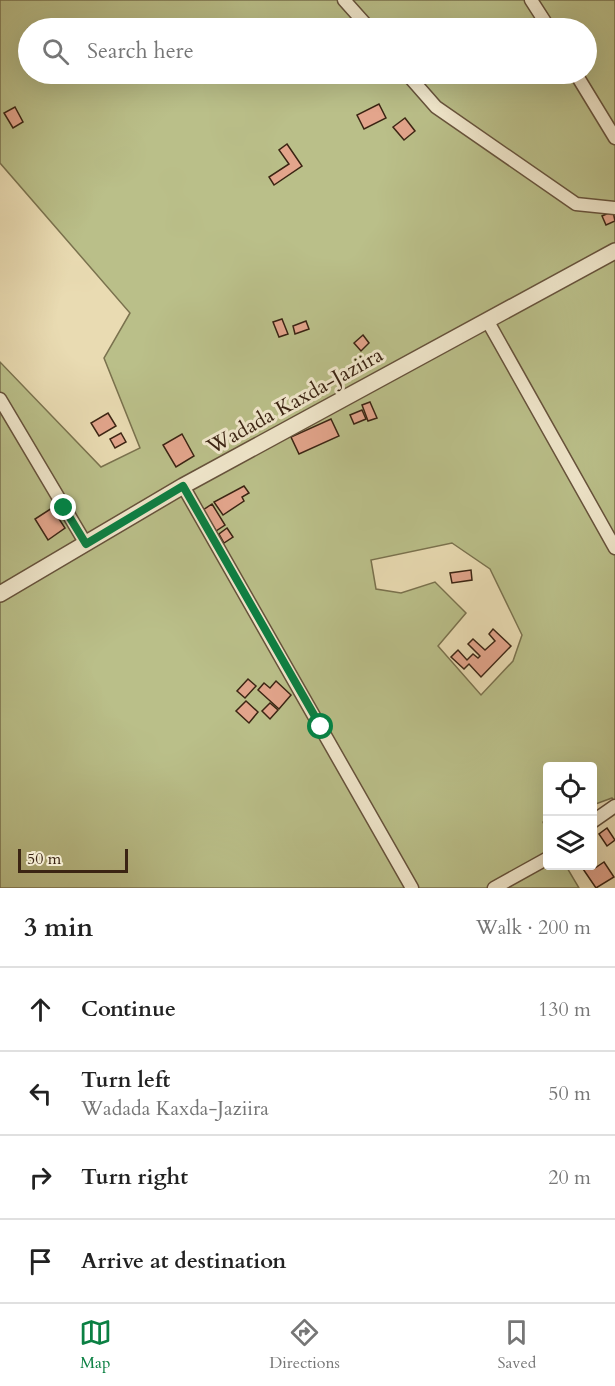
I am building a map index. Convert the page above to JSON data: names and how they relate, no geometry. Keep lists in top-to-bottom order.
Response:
{
  "streets": {
    "street": ["Wadada Kaxda-Jaziira"]
  },
  "scale_bar": "50 m",
  "page": {
    "search": "Search here",
    "scale": "50 m",
    "heading": ["3 min", "Walk · 200 m"],
    "list": [
      ["Continue", "130 m"],
      ["Turn left", "Wadada Kaxda-Jaziira", "50 m"],
      ["Turn right", "20 m"],
      "Arrive at destination"
    ],
    "nav": ["Map", "Directions", "Saved"]
  }
}
